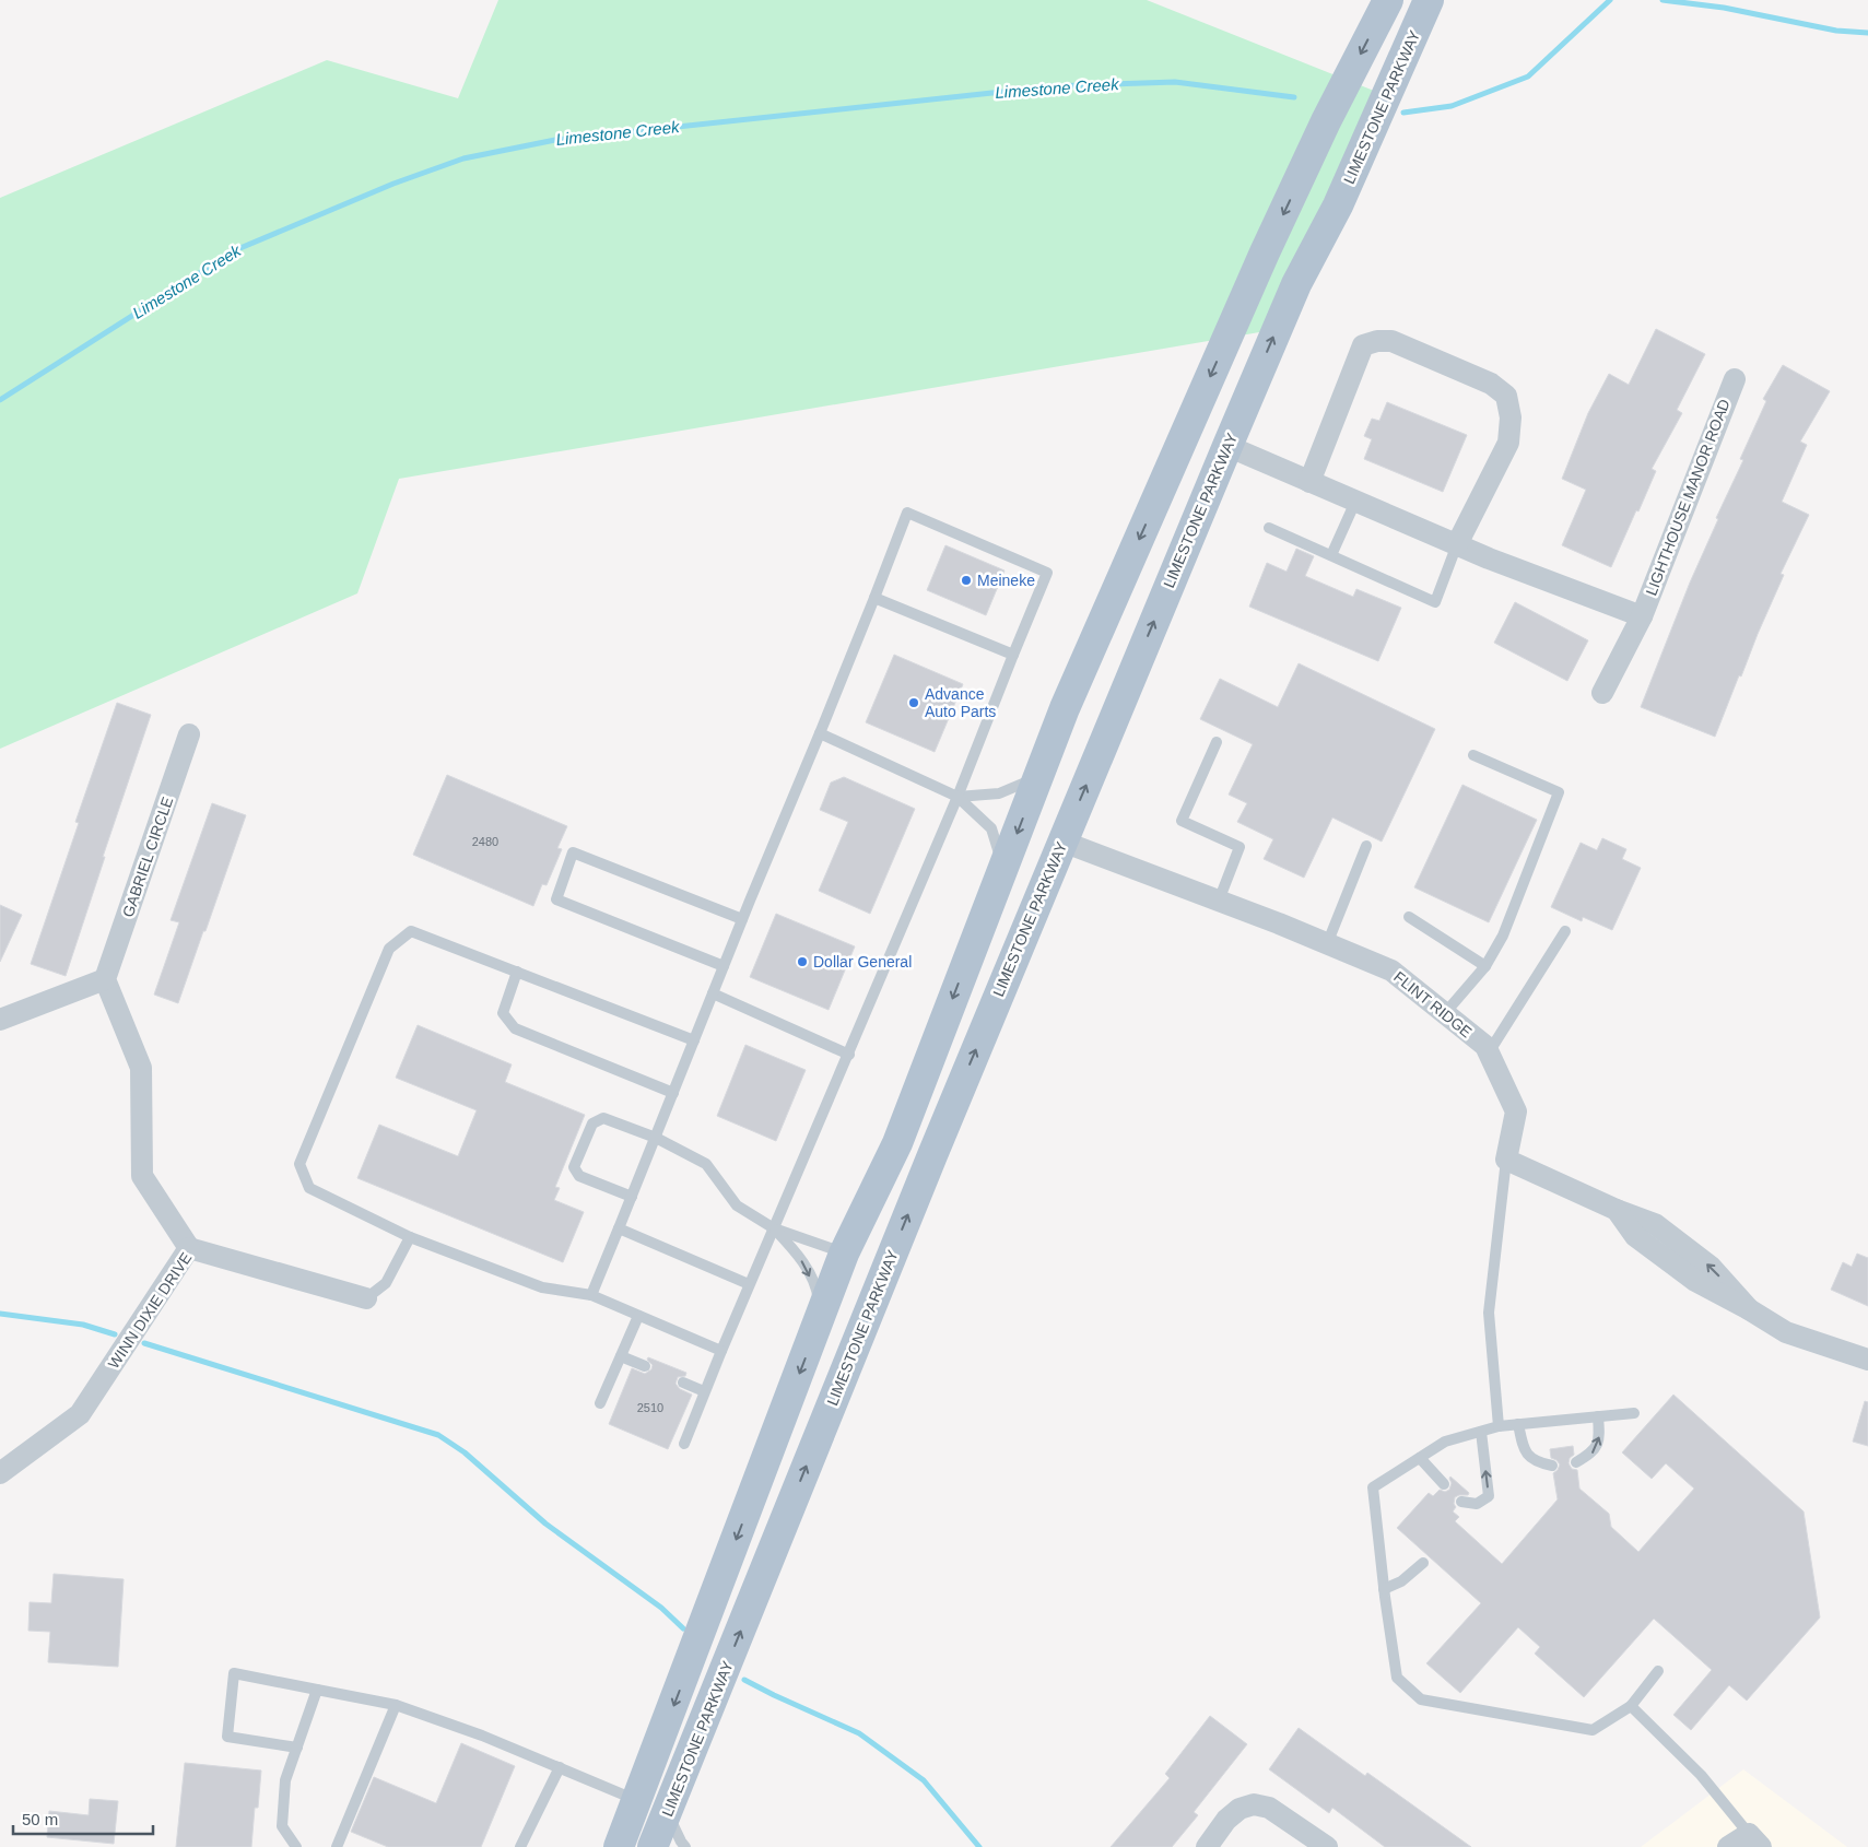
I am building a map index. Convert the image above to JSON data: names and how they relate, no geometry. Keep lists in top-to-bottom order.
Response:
{
  "streets": {
    "main road": ["LIMESTONE PARKWAY"],
    "street": [
      "LIGHTHOUSE MANOR ROAD",
      "GABRIEL CIRCLE",
      "FLINT RIDGE",
      "WINN DIXIE DRIVE"
    ]
  },
  "crossings": [
    ["LIMESTONE PARKWAY", "FLINT RIDGE"]
  ],
  "water": ["Limestone Creek"],
  "places": ["Meineke", "Advance Auto Parts", "Dollar General"],
  "house_numbers": ["2480", "2510"],
  "scale_bar": "50 m"
}
